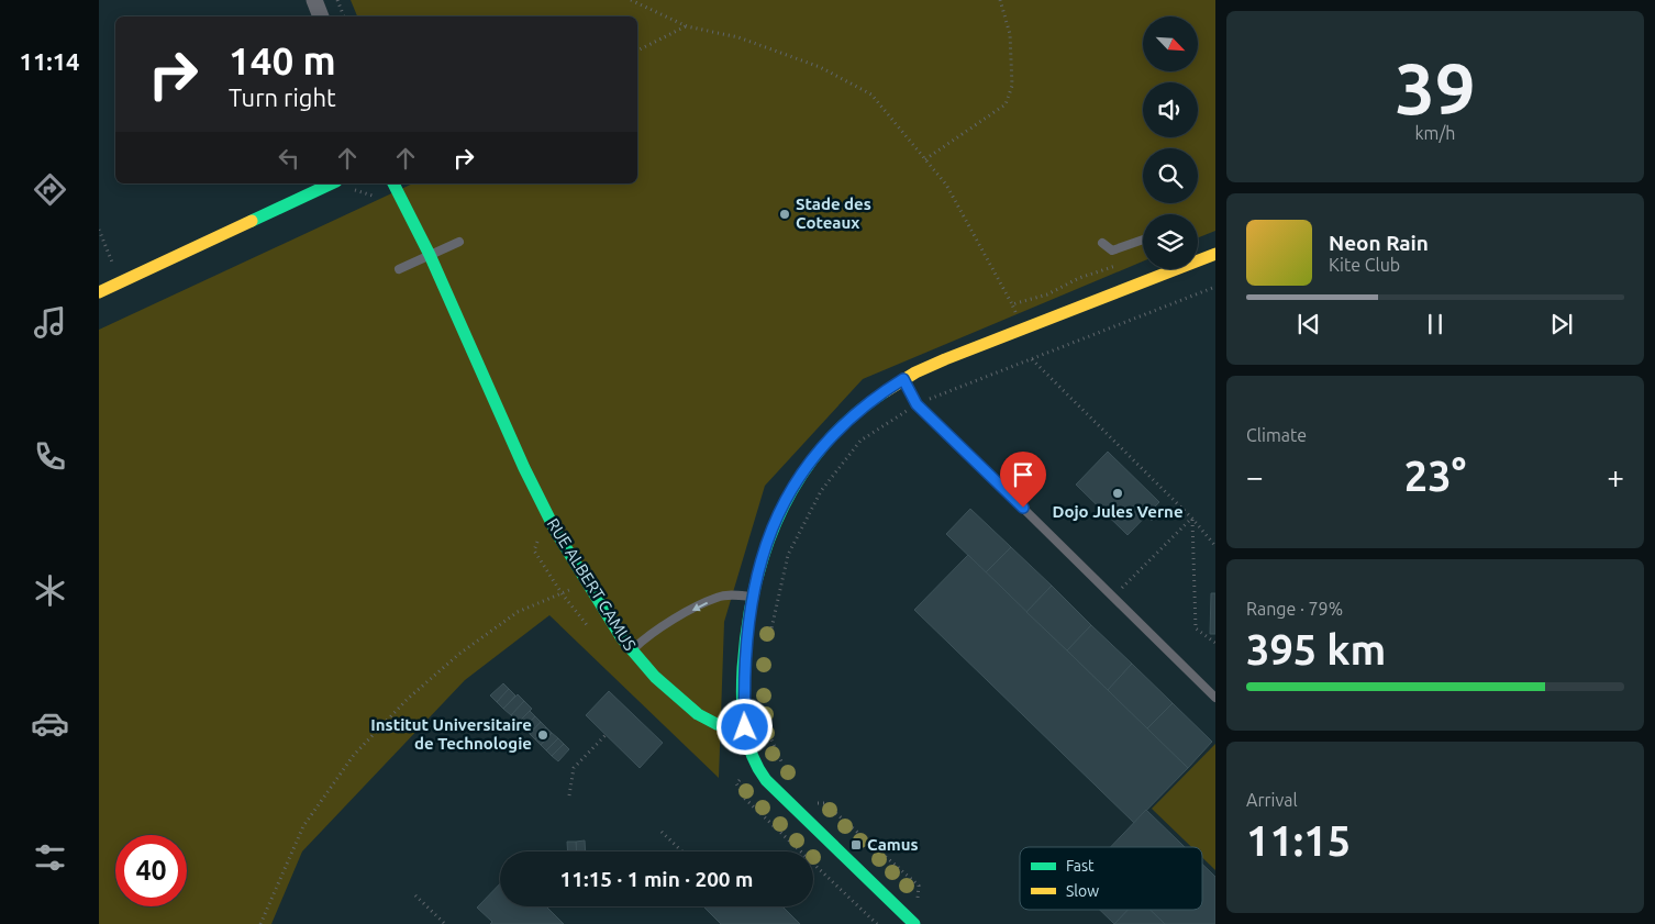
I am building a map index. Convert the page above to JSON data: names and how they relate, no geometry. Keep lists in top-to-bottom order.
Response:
{
  "streets": {
    "street": ["RUE ALBERT CAMUS"]
  },
  "places": {
    "other": ["Stade des Coteaux", "Dojo Jules Verne", "Institut Universitaire de Technologie"],
    "transit": ["Camus"]
  },
  "legend": ["Fast", "Slow"],
  "north": "bottom right",
  "page": {
    "tabs": "11:14",
    "tile": [
      ["39", "km/h"],
      "Climate",
      ["Range · 79%", "395 km"],
      ["Arrival", "11:15"]
    ],
    "turn": ["140 m", "Turn right"],
    "song": ["Neon Rain", "Kite Club"],
    "heat": ["−", "23°", "+"],
    "limit": "40",
    "trip": "11:15 · 1 min · 200 m"
  }
}
